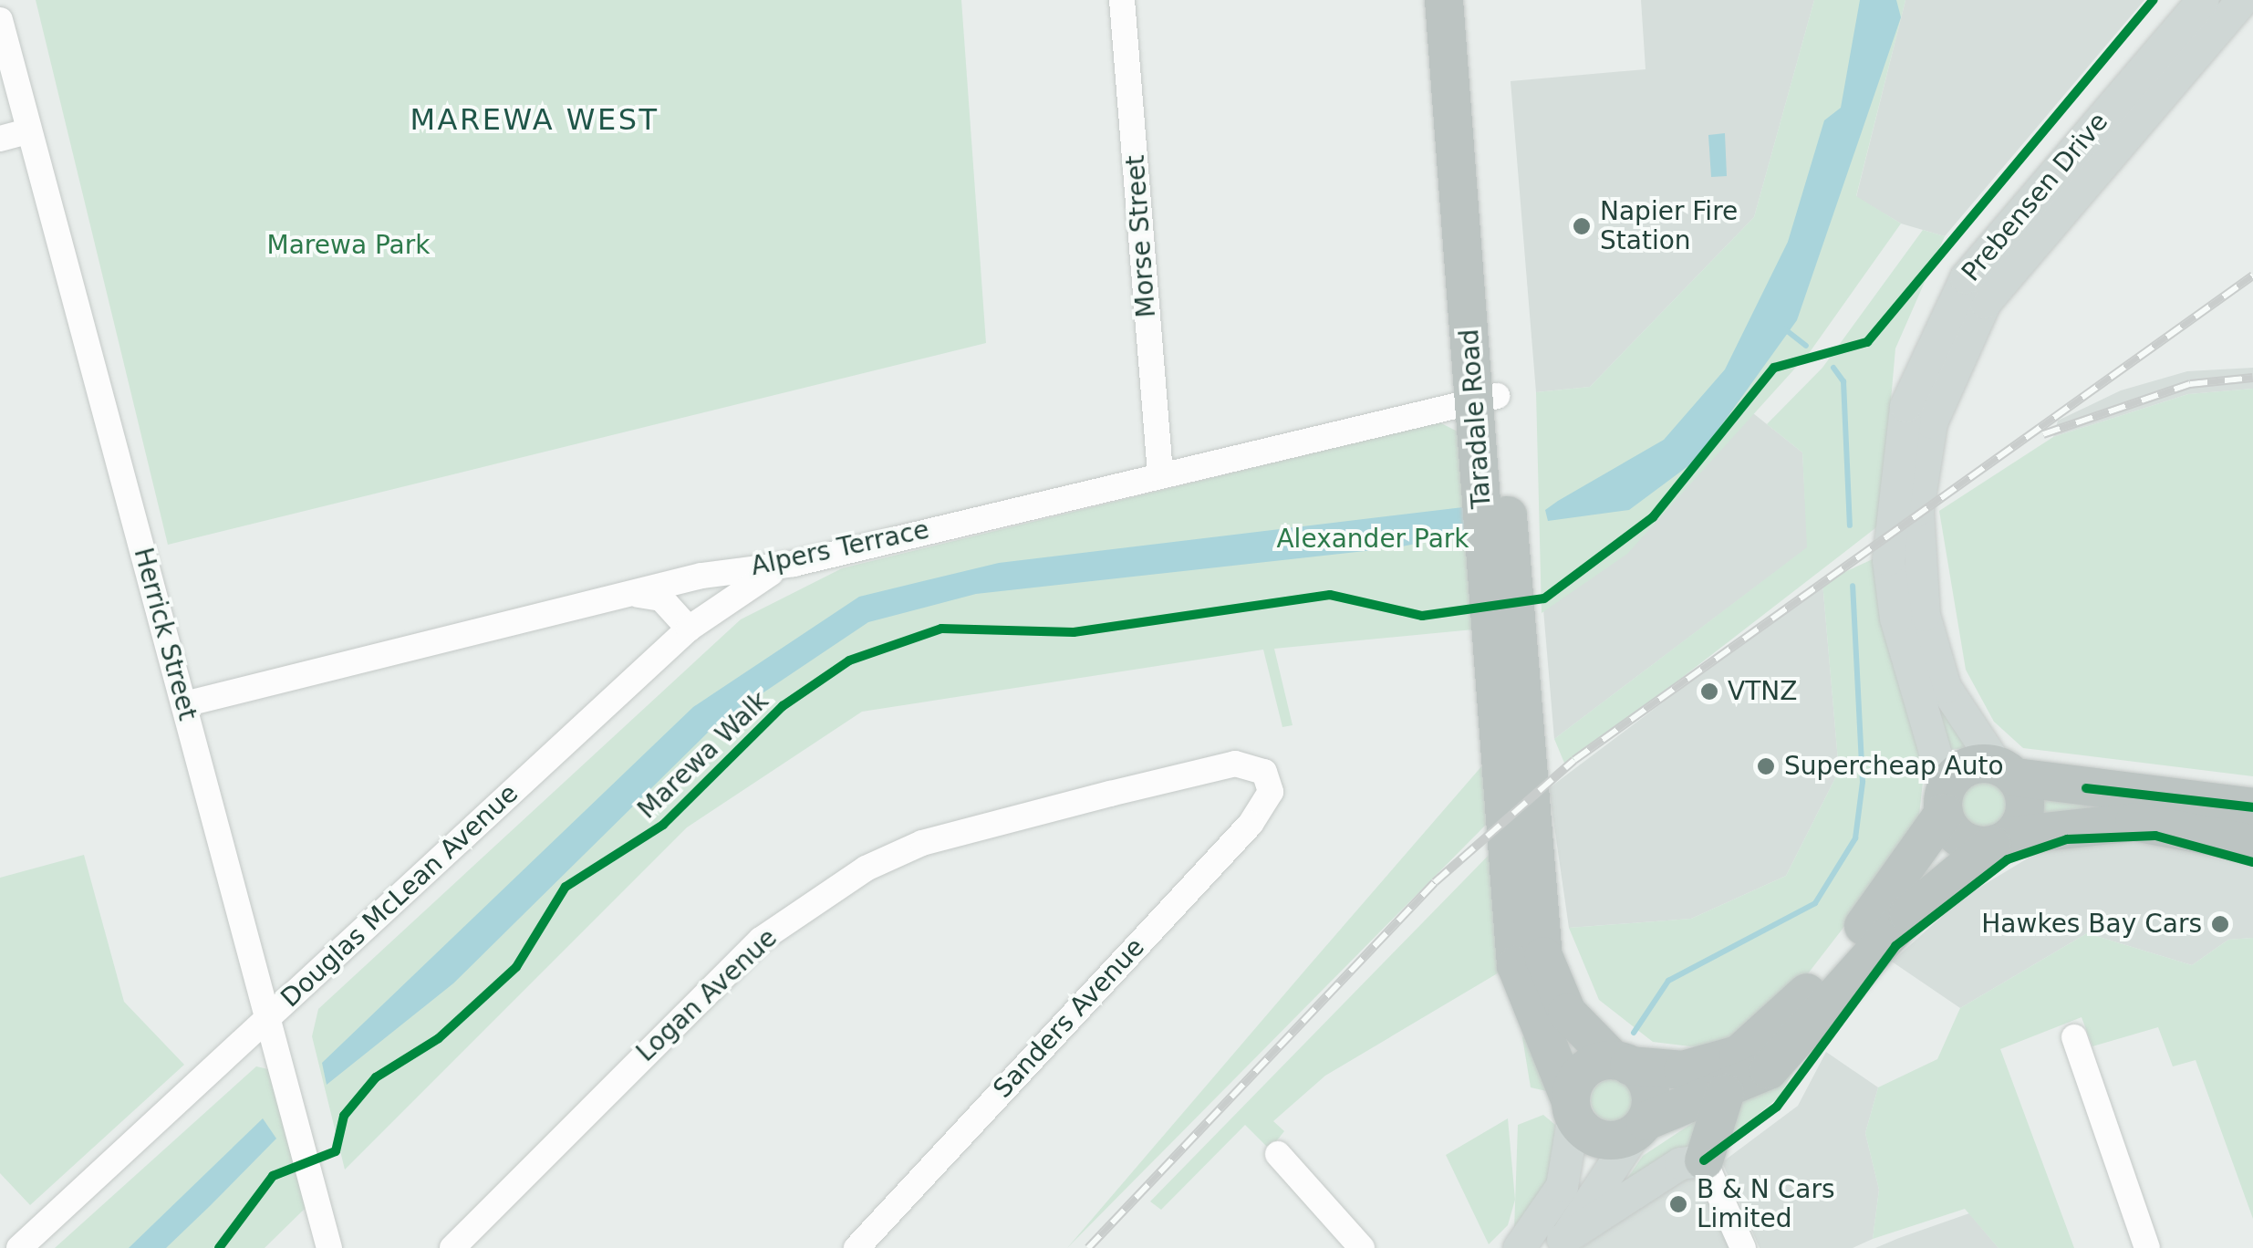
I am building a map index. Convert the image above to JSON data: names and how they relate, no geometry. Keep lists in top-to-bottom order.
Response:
{
  "streets": {
    "highway": ["Taradale Road"],
    "main road": ["Prebensen Drive"],
    "street": [
      "Morse Street",
      "Alpers Terrace",
      "Herrick Street",
      "Douglas McLean Avenue",
      "Logan Avenue",
      "Sanders Avenue"
    ],
    "cycle path": ["Marewa Walk"]
  },
  "crossings": [
    ["Morse Street", "Alpers Terrace"],
    ["Taradale Road", "Alpers Terrace"],
    ["Alpers Terrace", "Herrick Street"],
    ["Alpers Terrace", "Douglas McLean Avenue"],
    ["Herrick Street", "Douglas McLean Avenue"],
    ["Logan Avenue", "Sanders Avenue"]
  ],
  "districts": ["MAREWA WEST"],
  "parks": ["Marewa Park", "Alexander Park"],
  "places": [
    "Napier Fire Station",
    "VTNZ",
    "Supercheap Auto",
    "Hawkes Bay Cars",
    "B & N Cars Limited"
  ]
}
